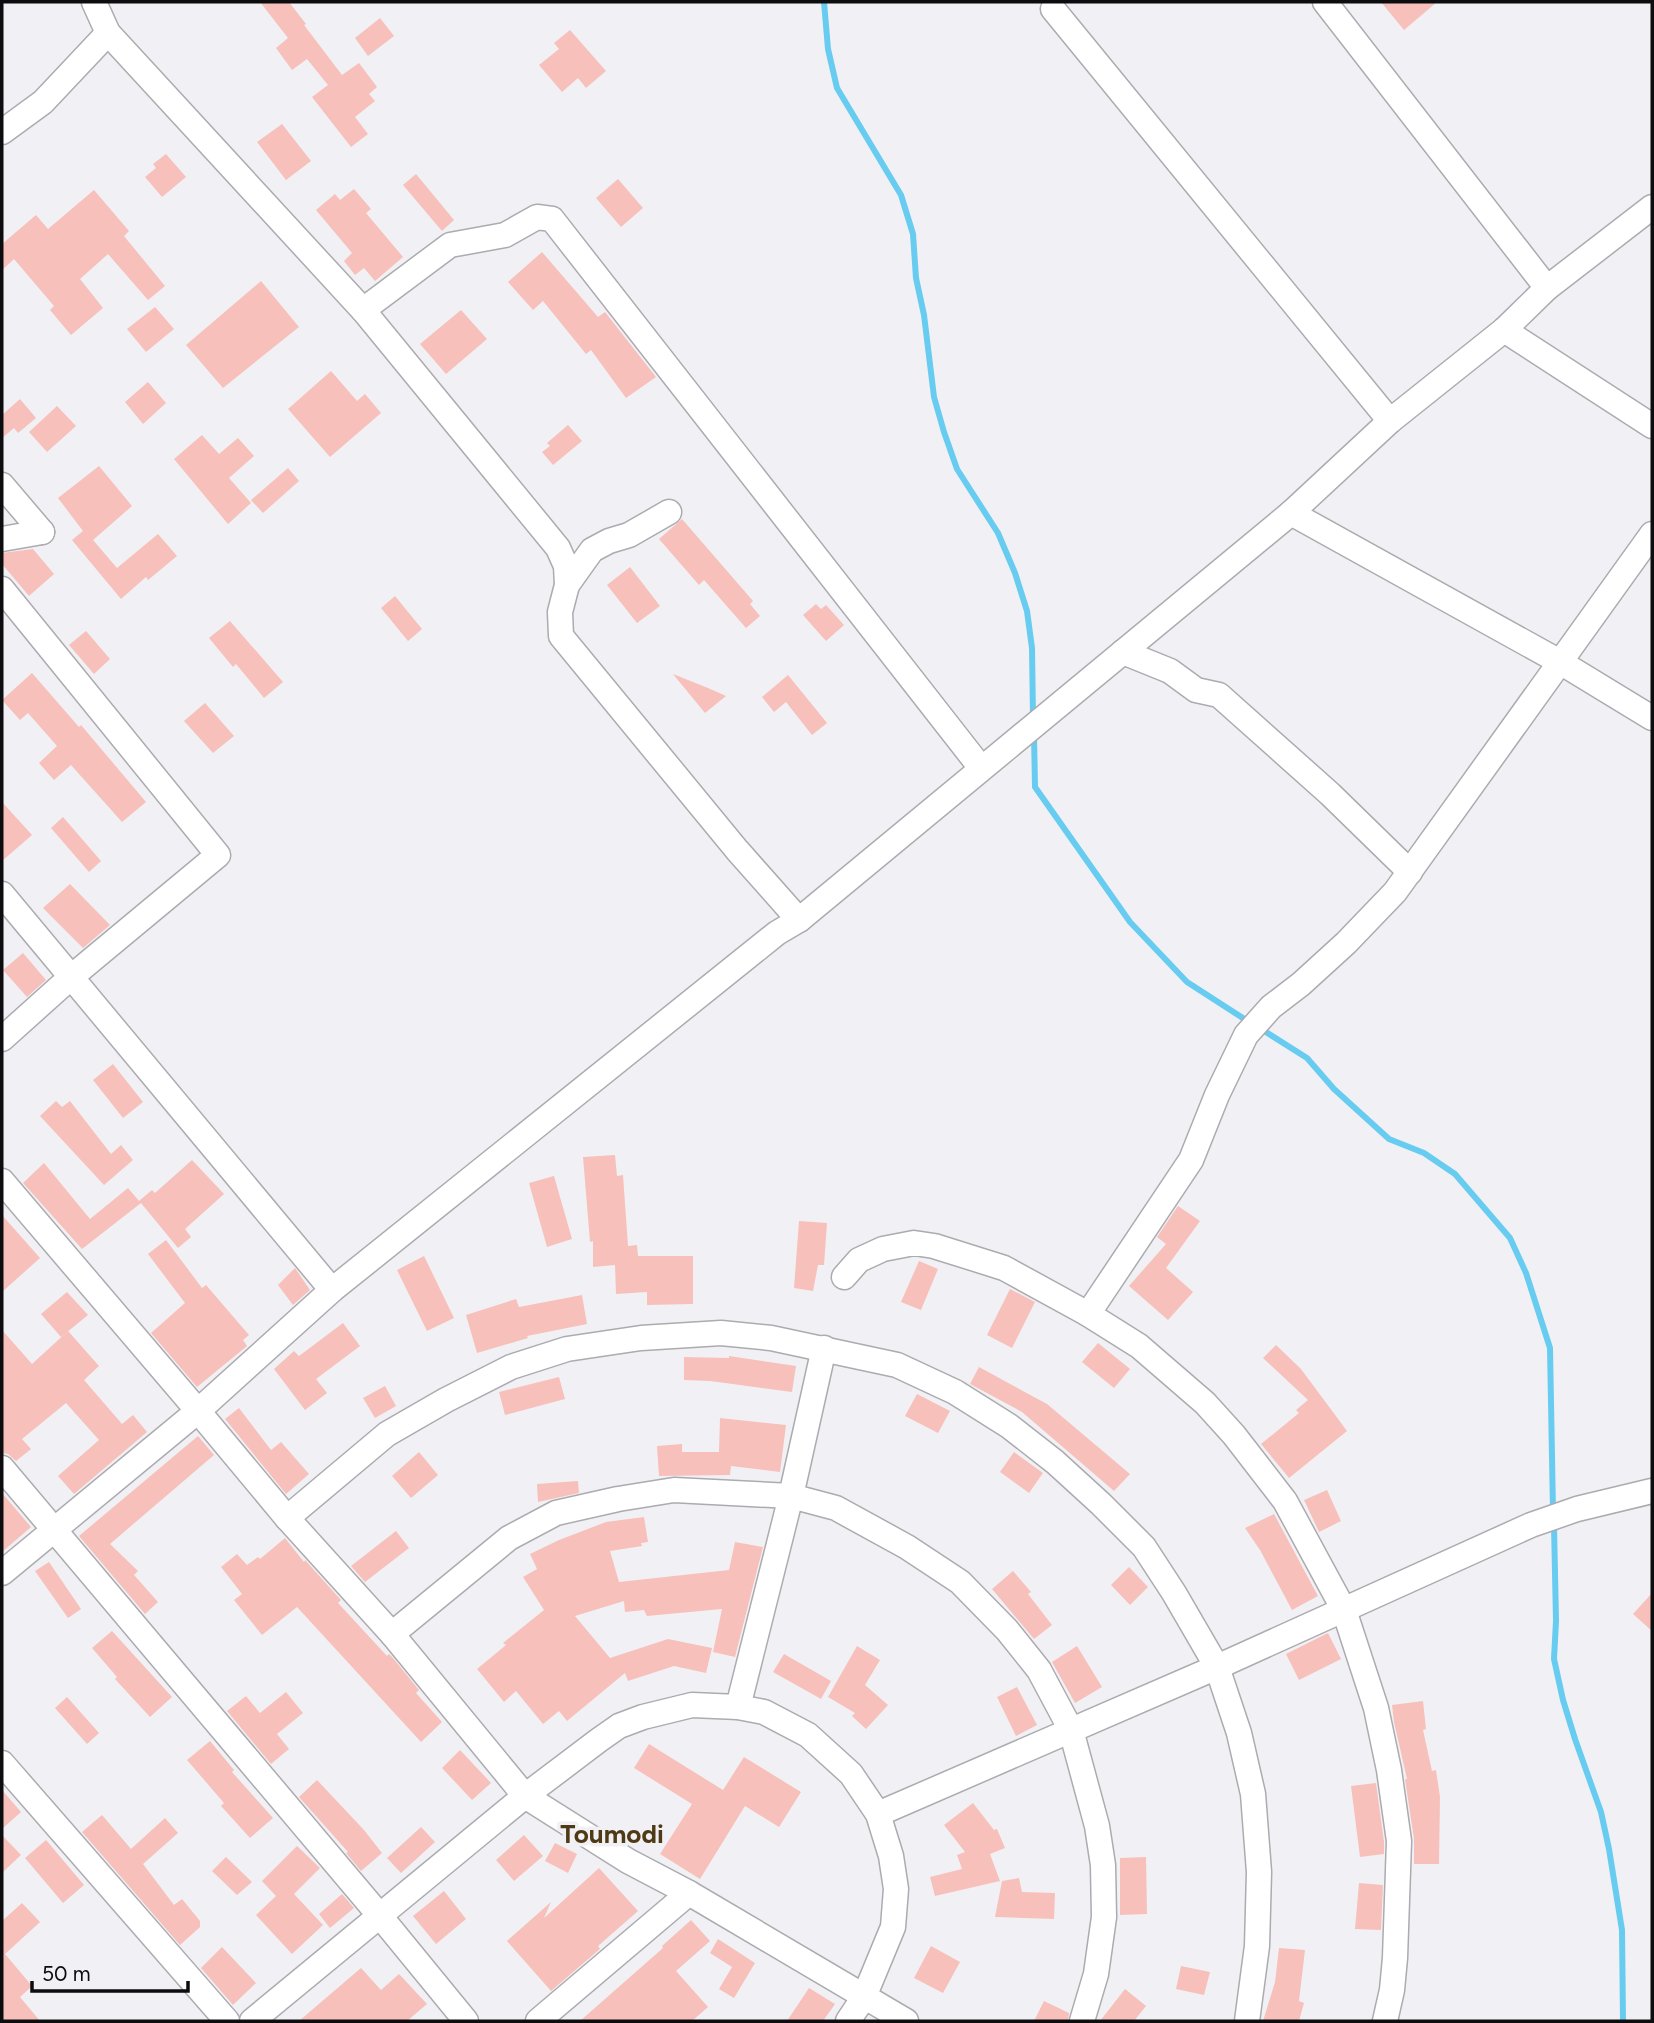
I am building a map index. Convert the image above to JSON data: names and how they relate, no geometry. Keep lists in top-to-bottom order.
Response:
{
  "districts": ["Toumodi"],
  "scale_bar": "50 m"
}
